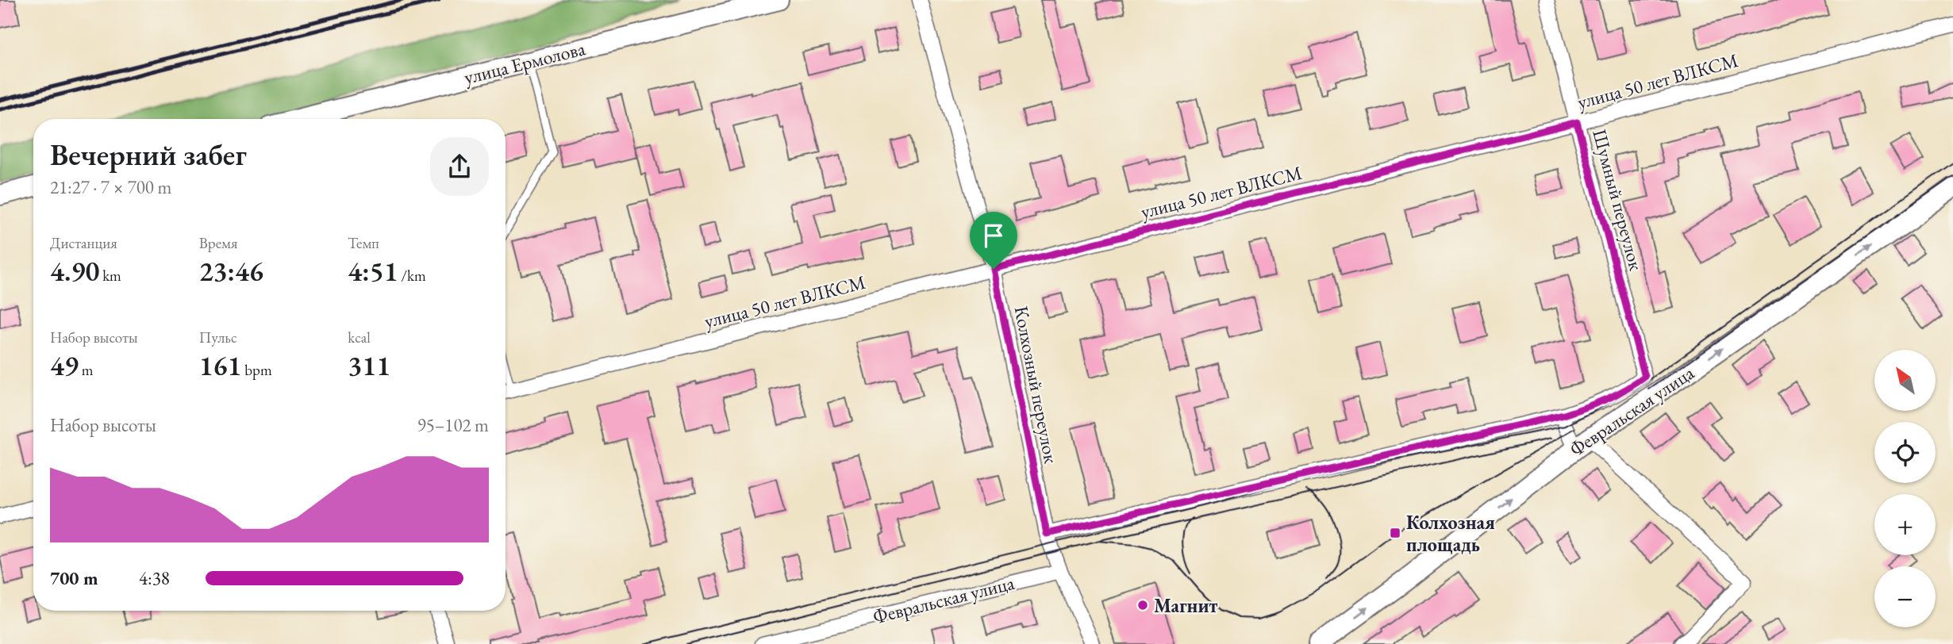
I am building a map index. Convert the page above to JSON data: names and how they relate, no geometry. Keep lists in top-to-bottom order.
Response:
{
  "streets": {
    "street": [
      "улица Ермолова",
      "улица 50 лет ВЛКСМ",
      "Шумный переулок",
      "Колхозный переулок",
      "Февральская улица"
    ]
  },
  "crossings": [
    ["улица 50 лет ВЛКСМ", "Шумный переулок"],
    ["улица 50 лет ВЛКСМ", "Колхозный переулок"],
    ["Шумный переулок", "Февральская улица"],
    ["Колхозный переулок", "Февральская улица"]
  ],
  "places": {
    "transit": ["Колхозная площадь"],
    "other": ["Магнит"]
  },
  "north": "top left",
  "page": {
    "heading": ["Вечерний забег", "21:27 · 7 × 700 m"],
    "stats": [
      ["Дистанция", "4.90 km"],
      ["Время", "23:46"],
      ["Темп", "4:51 /km"],
      ["Набор высоты", "49 m"],
      ["Пульс", "161 bpm"],
      ["kcal", "311"]
    ],
    "map_buttons": ["+", "−"],
    "chart": ["Набор высоты", "95–102 m"],
    "list": [
      {
        "name": "700 m",
        "note": "4:38"
      }
    ]
  }
}
